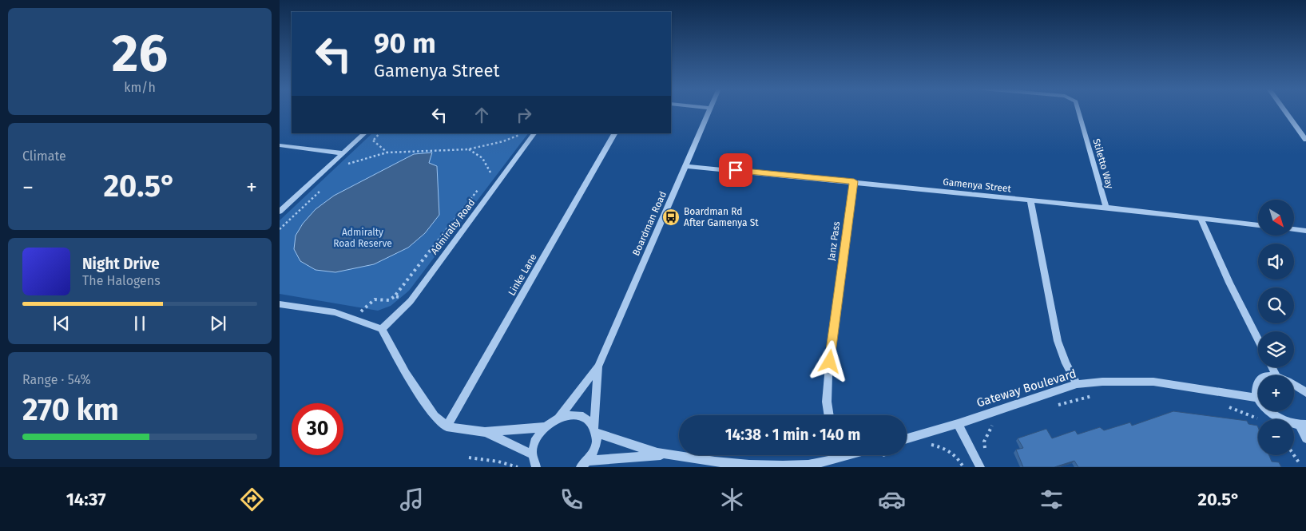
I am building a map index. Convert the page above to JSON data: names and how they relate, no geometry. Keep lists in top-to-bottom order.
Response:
{
  "streets": {
    "street": [
      "Stiletto Way",
      "Gamenya Street",
      "Boardman Road",
      "Admiralty Road",
      "Janz Pass",
      "Linke Lane",
      "Gateway Boulevard"
    ]
  },
  "crossings": [
    ["Stiletto Way", "Gamenya Street"],
    ["Gamenya Street", "Boardman Road"],
    ["Gamenya Street", "Janz Pass"]
  ],
  "parks": ["Admiralty Road Reserve"],
  "places": {
    "bus stop": ["Boardman Rd After Gamenya St"]
  },
  "north": "bottom right",
  "page": {
    "tile": [
      ["26", "km/h"],
      "Climate",
      ["Range · 54%", "270 km"]
    ],
    "turn": ["90 m", "Gamenya Street"],
    "heat": ["−", "20.5°", "+"],
    "map_buttons": ["+", "−"],
    "song": ["Night Drive", "The Halogens"],
    "limit": "30",
    "trip": "14:38 · 1 min · 140 m",
    "tabs": ["14:37", "20.5°"]
  }
}
